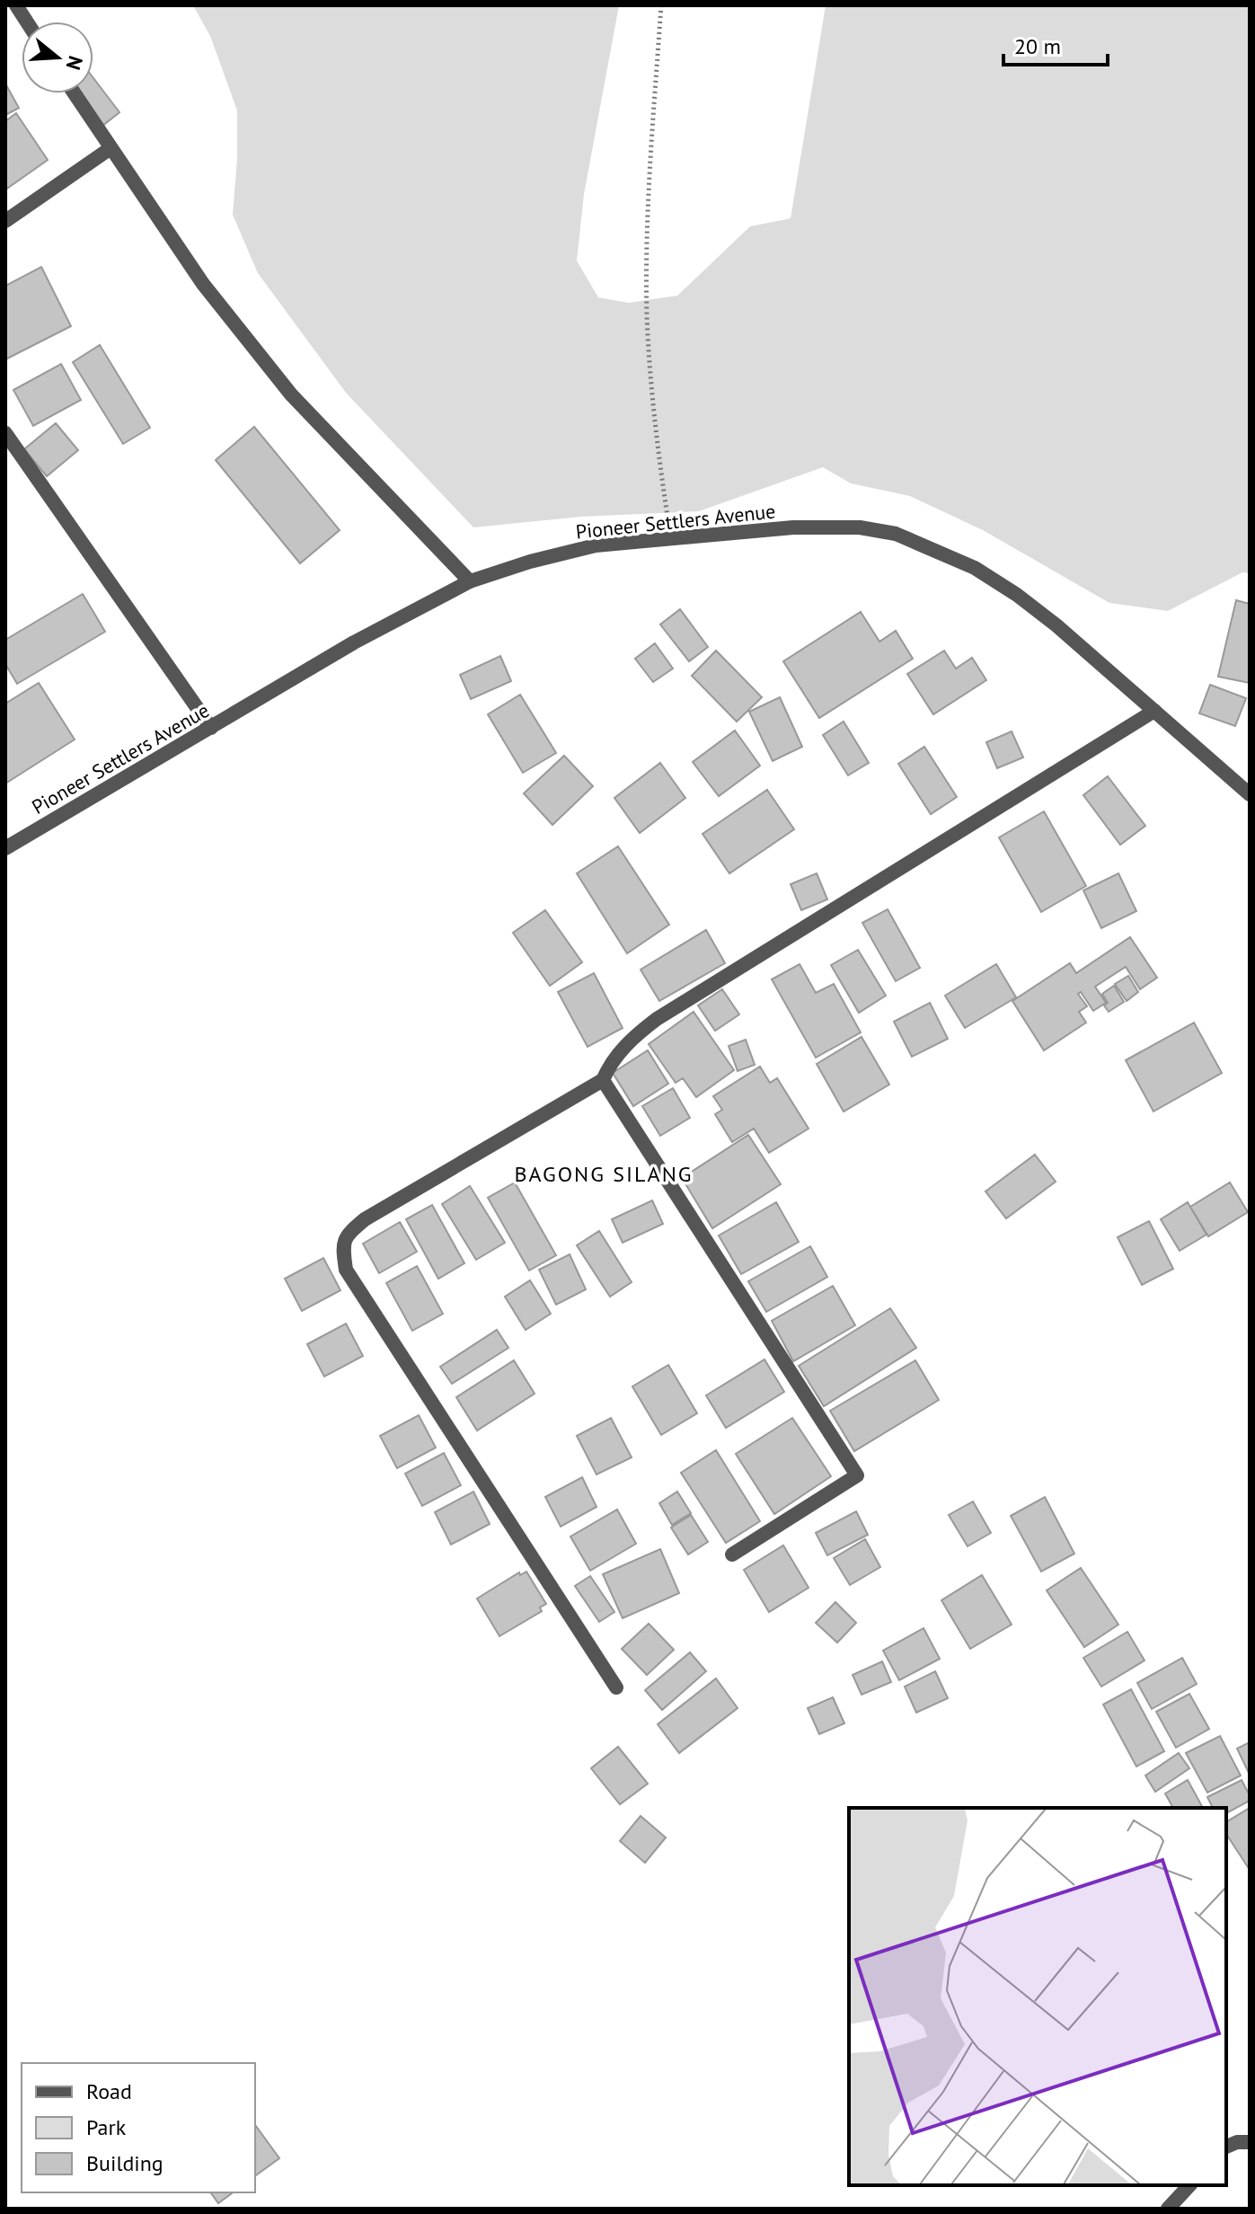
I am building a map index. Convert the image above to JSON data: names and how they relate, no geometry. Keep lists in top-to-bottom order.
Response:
{
  "streets": {
    "street": ["Pioneer Settlers Avenue"]
  },
  "districts": ["BAGONG SILANG"],
  "legend": ["Road", "Park", "Building"],
  "scale_bar": "20 m",
  "north": "right"
}
